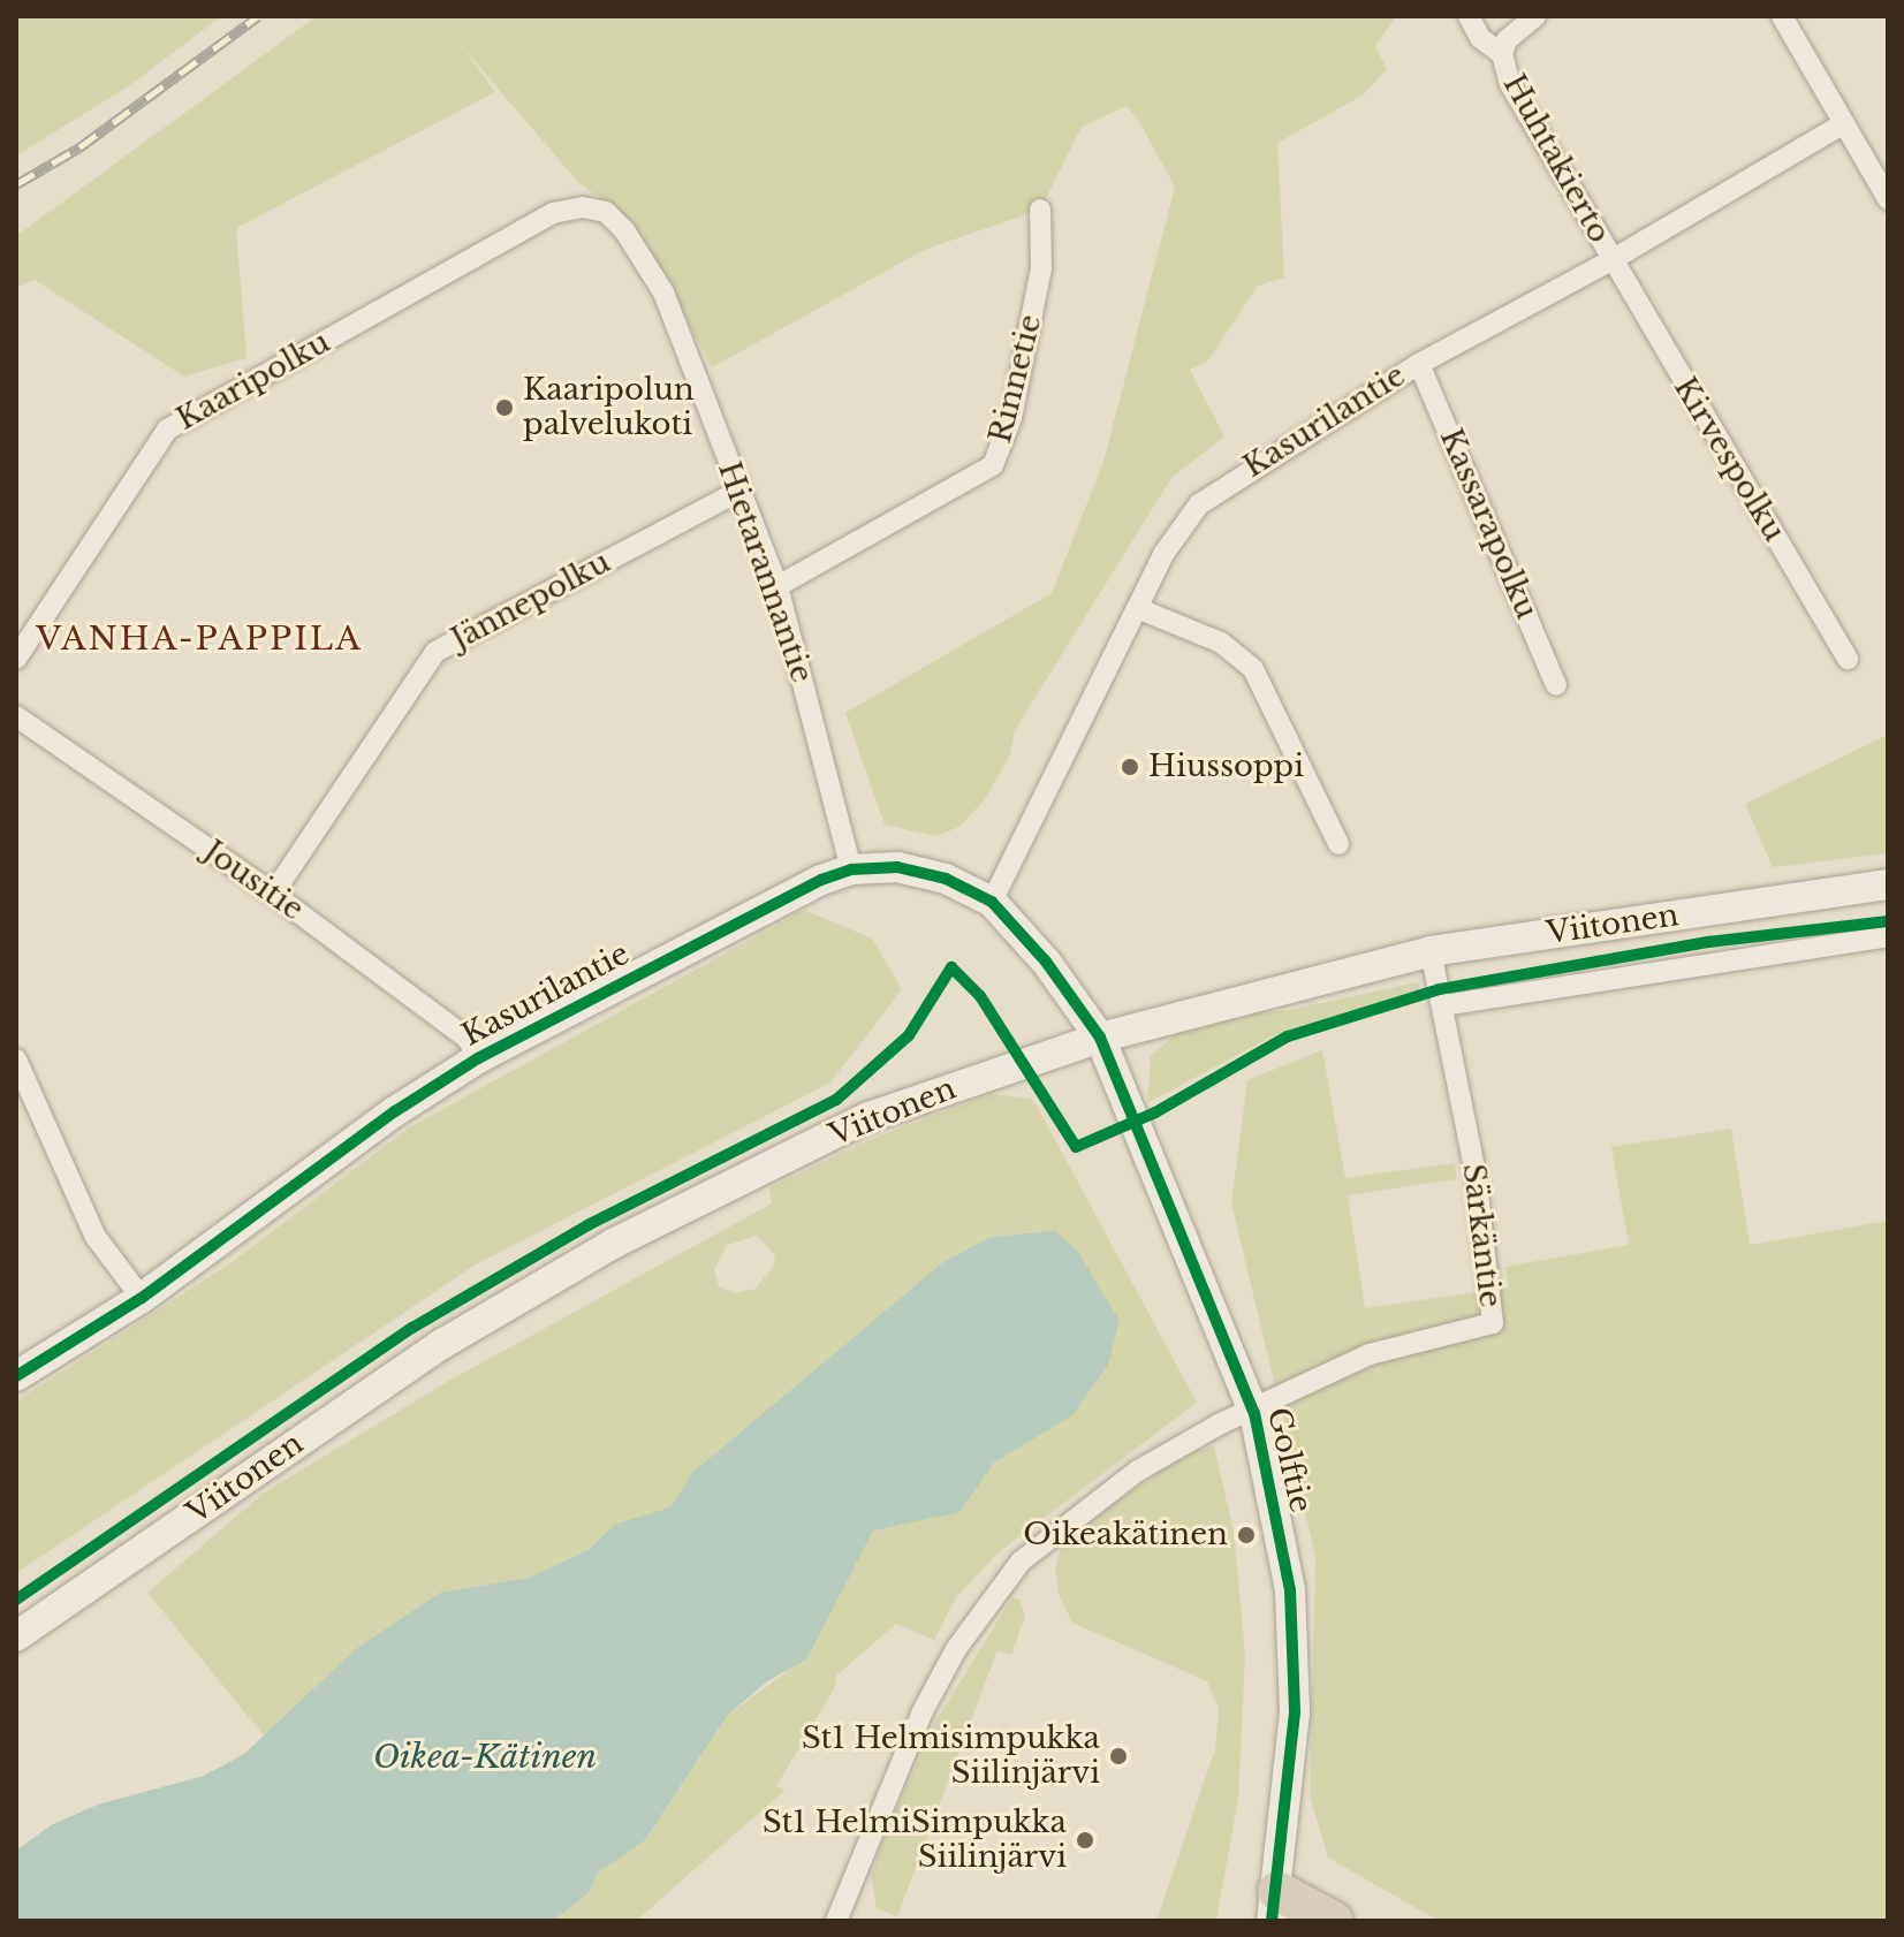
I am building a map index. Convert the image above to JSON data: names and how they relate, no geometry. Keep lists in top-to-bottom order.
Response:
{
  "streets": {
    "street": [
      "Huhtakierto",
      "Rinnetie",
      "Kaaripolku",
      "Kasurilantie",
      "Kirvespolku",
      "Kassarapolku",
      "Hietarannantie",
      "Jännepolku",
      "Jousitie",
      "Viitonen",
      "Särkäntie",
      "Golftie"
    ]
  },
  "crossings": [
    ["Huhtakierto", "Kasurilantie"],
    ["Huhtakierto", "Kirvespolku"],
    ["Rinnetie", "Hietarannantie"],
    ["Kaaripolku", "Hietarannantie"],
    ["Kasurilantie", "Kirvespolku"],
    ["Kasurilantie", "Kassarapolku"],
    ["Kasurilantie", "Hietarannantie"],
    ["Kasurilantie", "Jousitie"],
    ["Kasurilantie", "Viitonen"],
    ["Kasurilantie", "Golftie"],
    ["Hietarannantie", "Jännepolku"],
    ["Jännepolku", "Jousitie"],
    ["Viitonen", "Särkäntie"],
    ["Viitonen", "Golftie"],
    ["Särkäntie", "Golftie"]
  ],
  "districts": ["VANHA-PAPPILA"],
  "water": ["Oikea-Kätinen"],
  "places": [
    "Kaaripolun palvelukoti",
    "Hiussoppi",
    "Oikeakätinen",
    "St1 Helmisimpukka Siilinjärvi",
    "St1 HelmiSimpukka Siilinjärvi"
  ]
}
